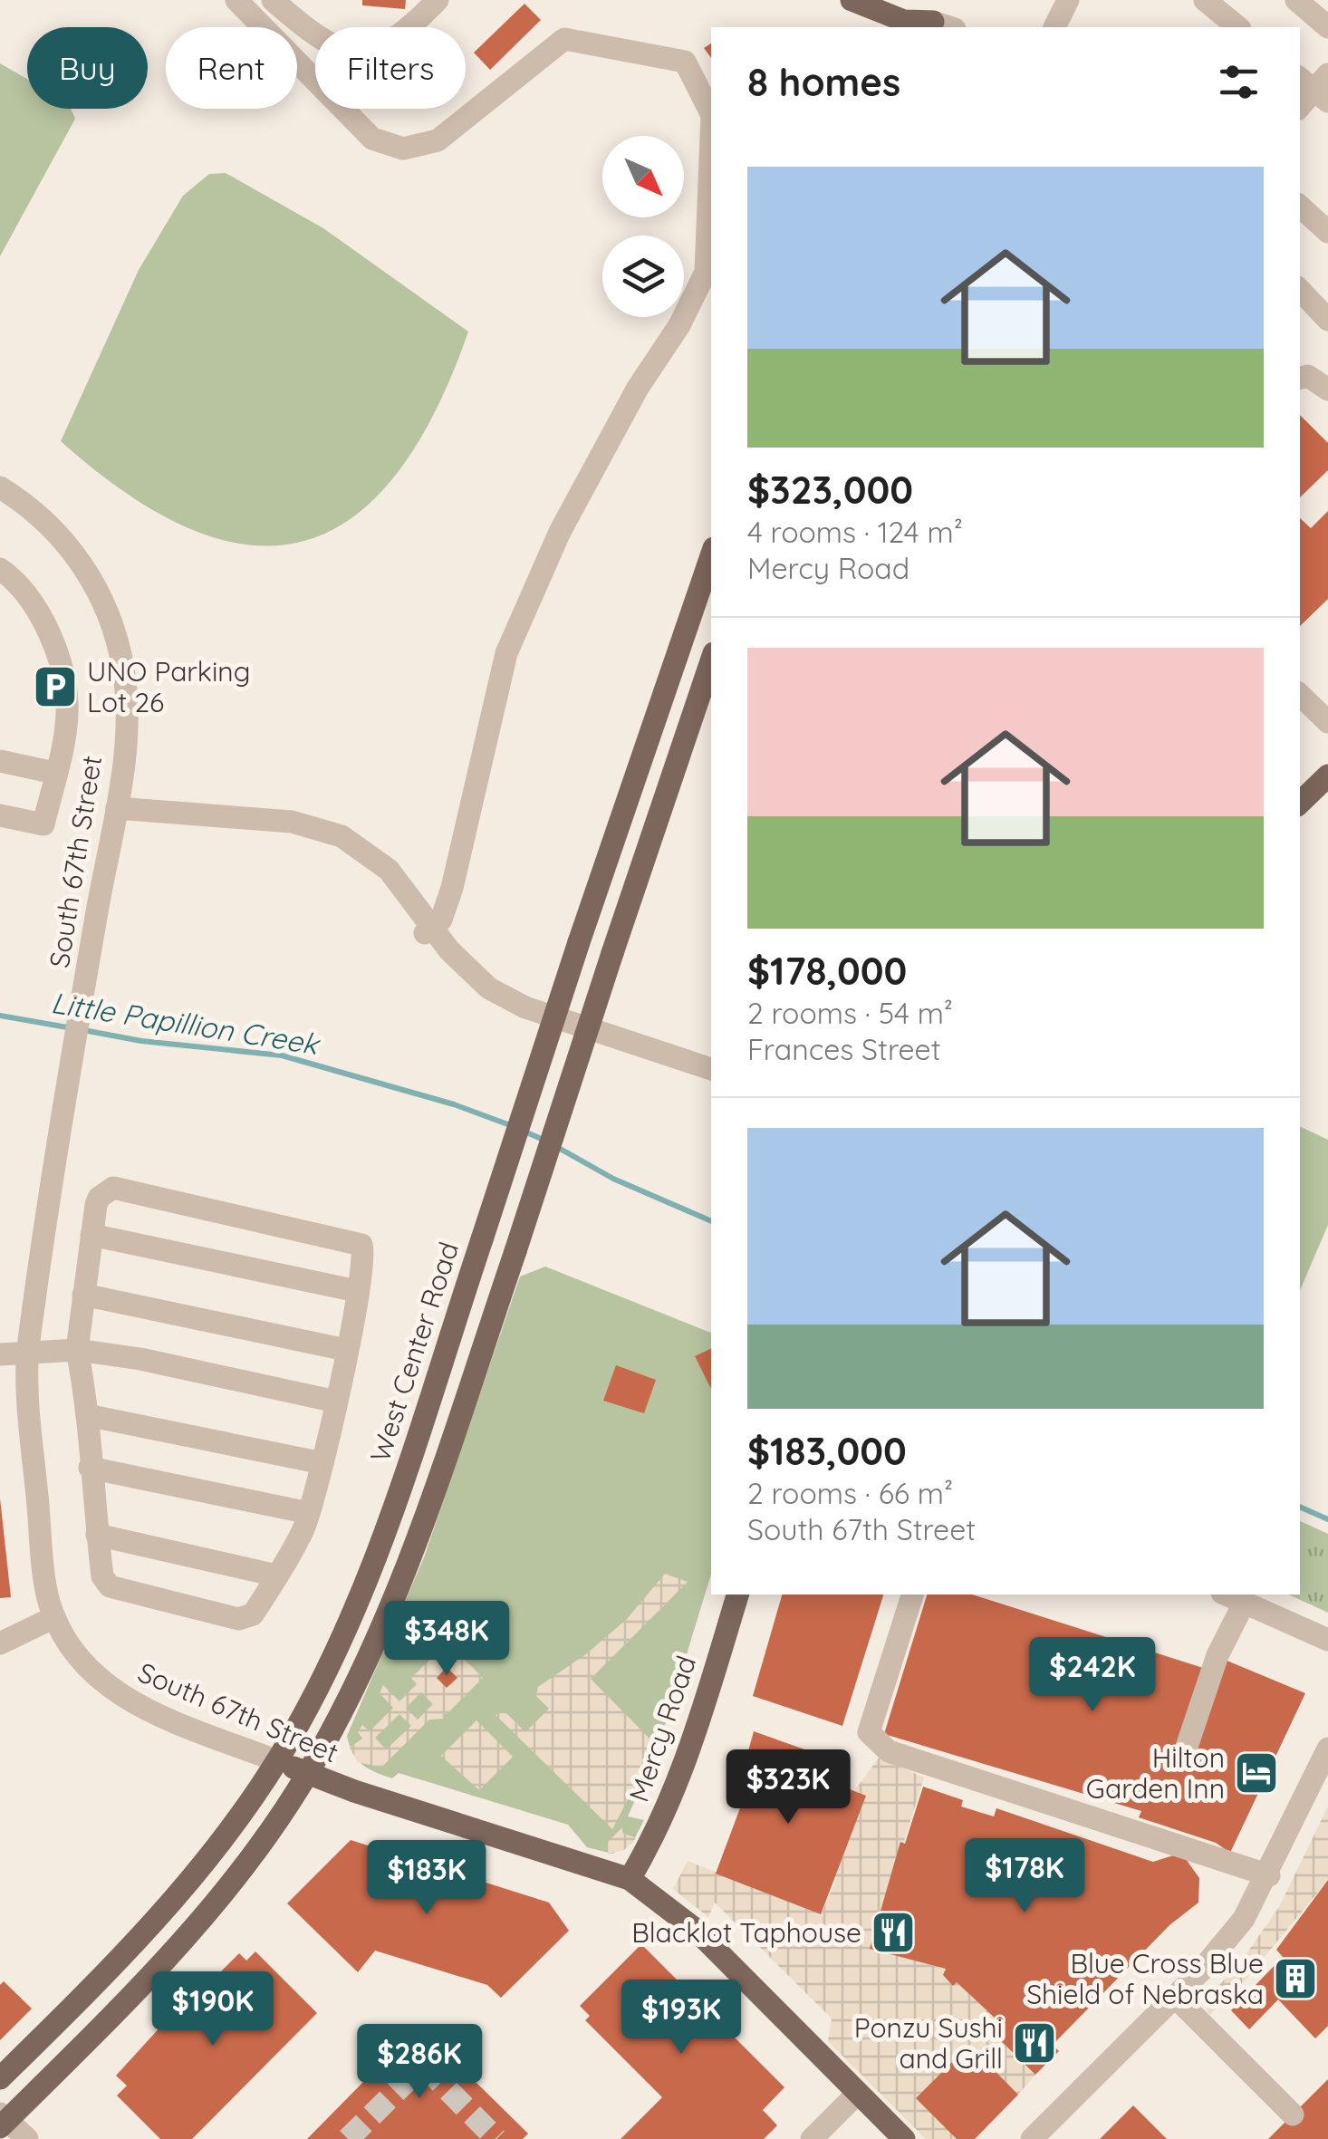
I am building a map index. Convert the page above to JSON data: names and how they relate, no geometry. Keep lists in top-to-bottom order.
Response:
{
  "streets": {
    "main road": ["South 67th Street", "West Center Road", "Mercy Road"]
  },
  "crossings": [
    ["South 67th Street", "West Center Road"],
    ["South 67th Street", "Mercy Road"]
  ],
  "water": ["Little Papillion Creek"],
  "places": {
    "parking": ["UNO Parking Lot 26"],
    "hotel": ["Hilton Garden Inn"],
    "restaurant": ["Blacklot Taphouse", "Ponzu Sushi and Grill"],
    "building": ["Blue Cross Blue Shield of Nebraska"]
  },
  "north": "bottom right",
  "page": {
    "chip": ["Buy", "Rent", "Filters"],
    "heading": "8 homes",
    "list": [
      {
        "name": "$323,000",
        "note": "4 rooms · 124 m² · Mercy Road"
      },
      {
        "name": "$178,000",
        "note": "2 rooms · 54 m² · Frances Street"
      },
      {
        "name": "$183,000",
        "note": "2 rooms · 66 m² · South 67th Street"
      }
    ],
    "price": [
      "$348K",
      "$242K",
      "$323K",
      "$178K",
      "$183K",
      "$190K",
      "$193K",
      "$286K"
    ]
  }
}
